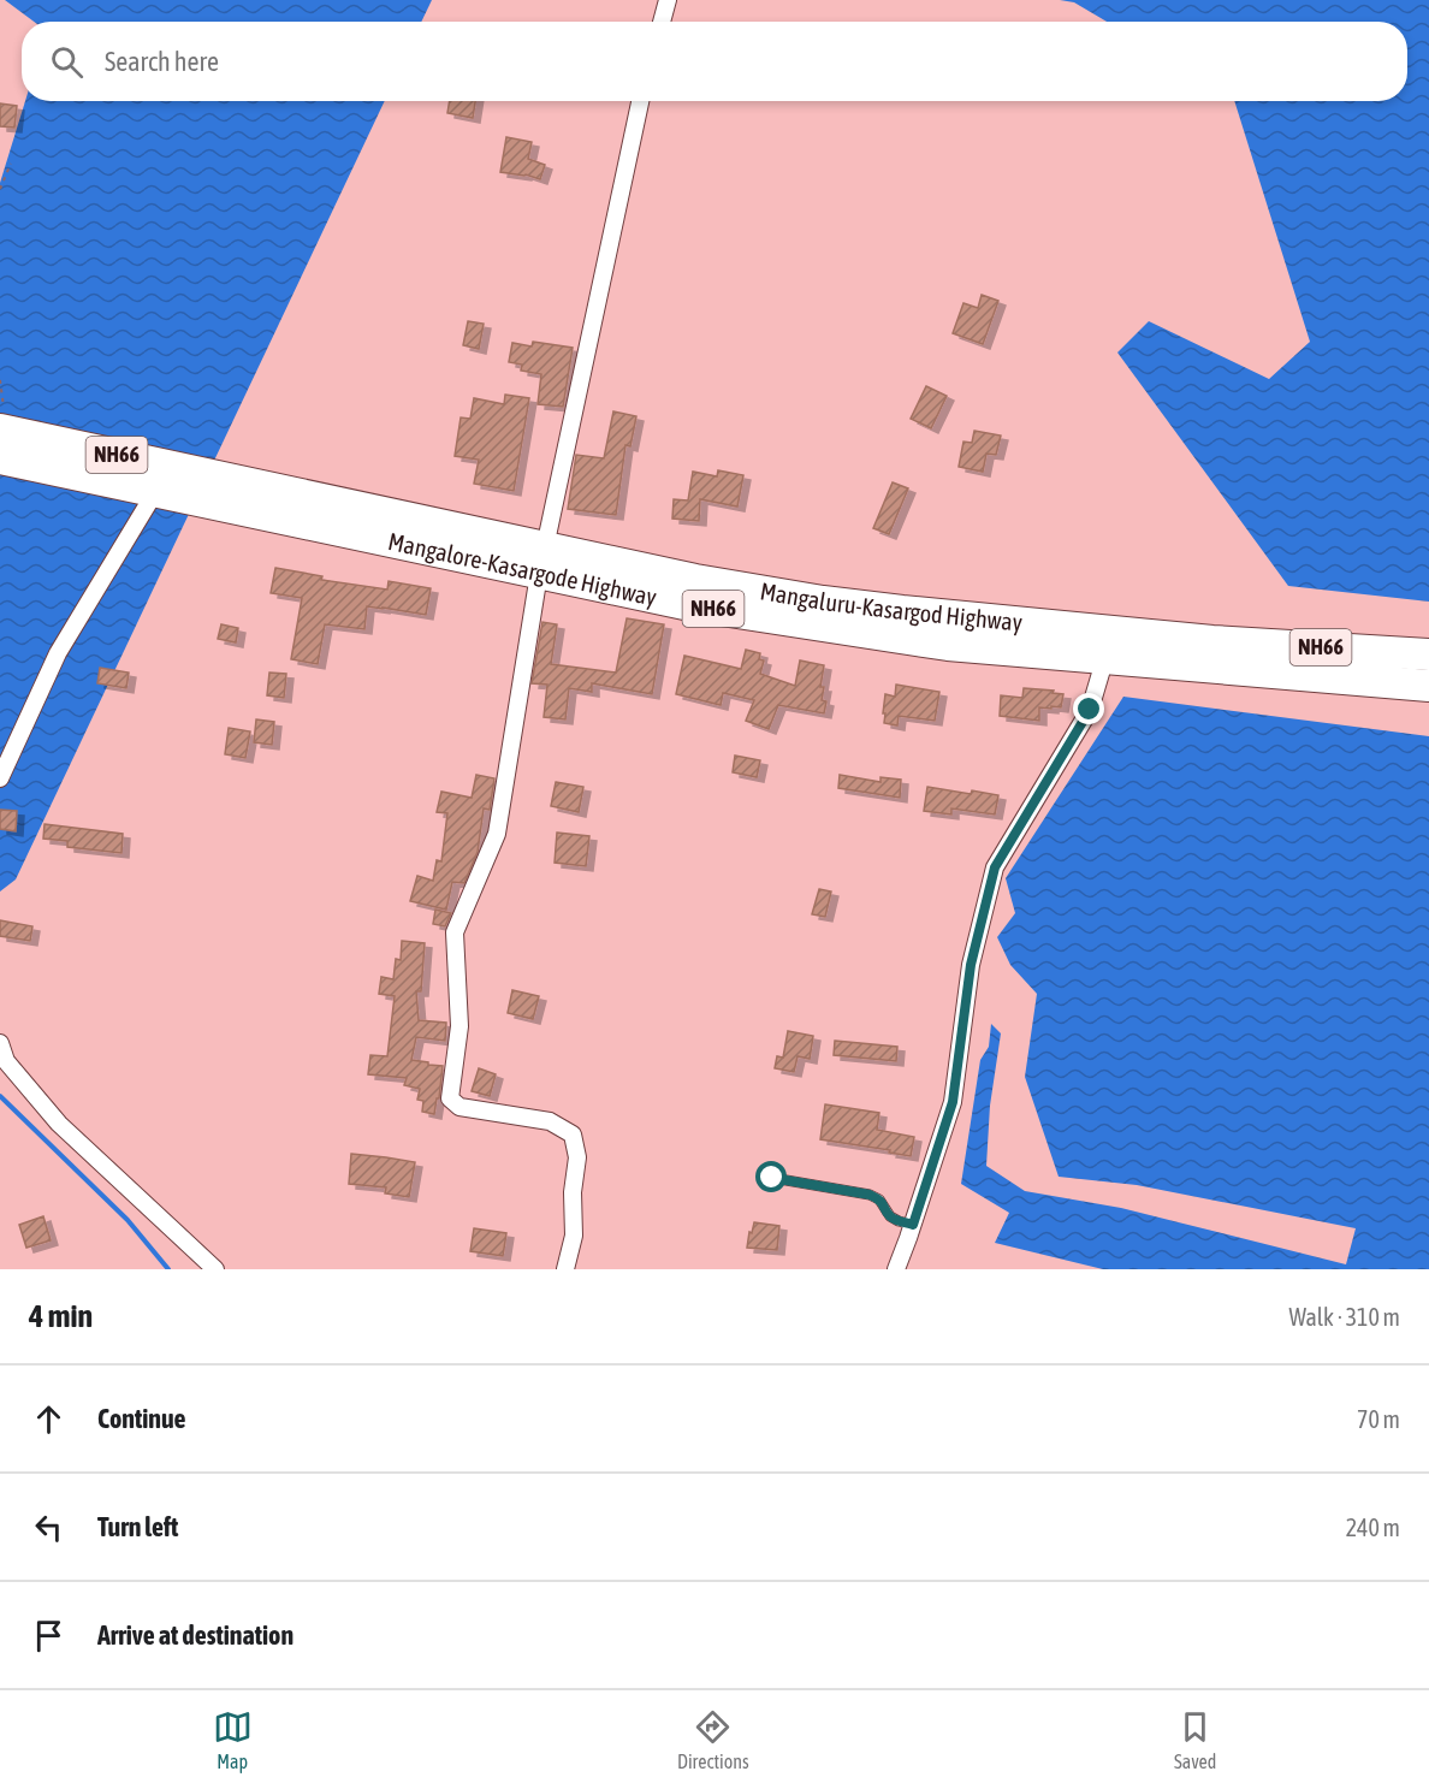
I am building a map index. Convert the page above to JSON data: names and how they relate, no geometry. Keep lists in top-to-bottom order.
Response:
{
  "streets": {
    "highway": ["NH66", "Mangalore-Kasargode Highway", "Mangaluru-Kasargod Highway"]
  },
  "crossings": [
    ["NH66", "Mangalore-Kasargode Highway"],
    ["NH66", "Mangaluru-Kasargod Highway"],
    ["Mangalore-Kasargode Highway", "Mangaluru-Kasargod Highway"]
  ],
  "page": {
    "search": "Search here",
    "heading": ["4 min", "Walk · 310 m"],
    "list": [
      ["Continue", "70 m"],
      ["Turn left", "240 m"],
      "Arrive at destination"
    ],
    "nav": ["Map", "Directions", "Saved"]
  }
}
